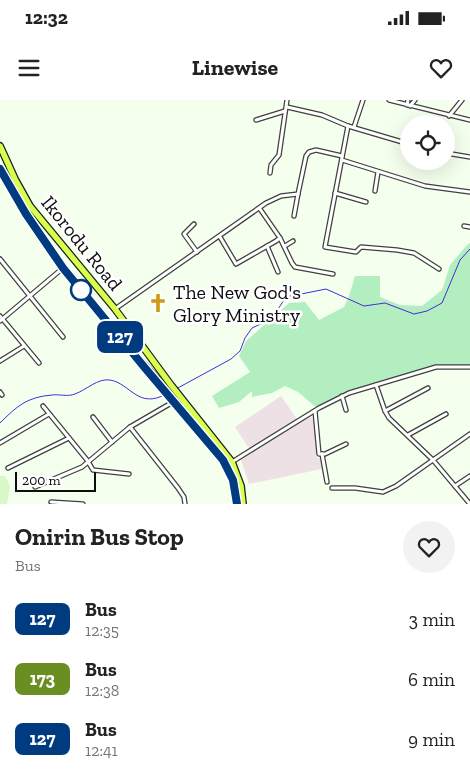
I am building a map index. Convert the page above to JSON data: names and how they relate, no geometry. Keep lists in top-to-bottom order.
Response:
{
  "streets": {
    "highway": ["Ikorodu Road"]
  },
  "places": {
    "church": ["The New God's Glory Ministry"]
  },
  "lines": ["bus line 127"],
  "scale_bar": "200 m",
  "page": {
    "status": "12:32",
    "header": "Linewise",
    "on_map": "127",
    "scale": "200 m",
    "heading": ["Onirin Bus Stop", "Bus"],
    "list": [
      {
        "mark": "127",
        "name": "Bus",
        "note": "12:35",
        "value": "3 min"
      },
      {
        "mark": "173",
        "name": "Bus",
        "note": "12:38",
        "value": "6 min"
      },
      {
        "mark": "127",
        "name": "Bus",
        "note": "12:41",
        "value": "9 min"
      }
    ]
  }
}
